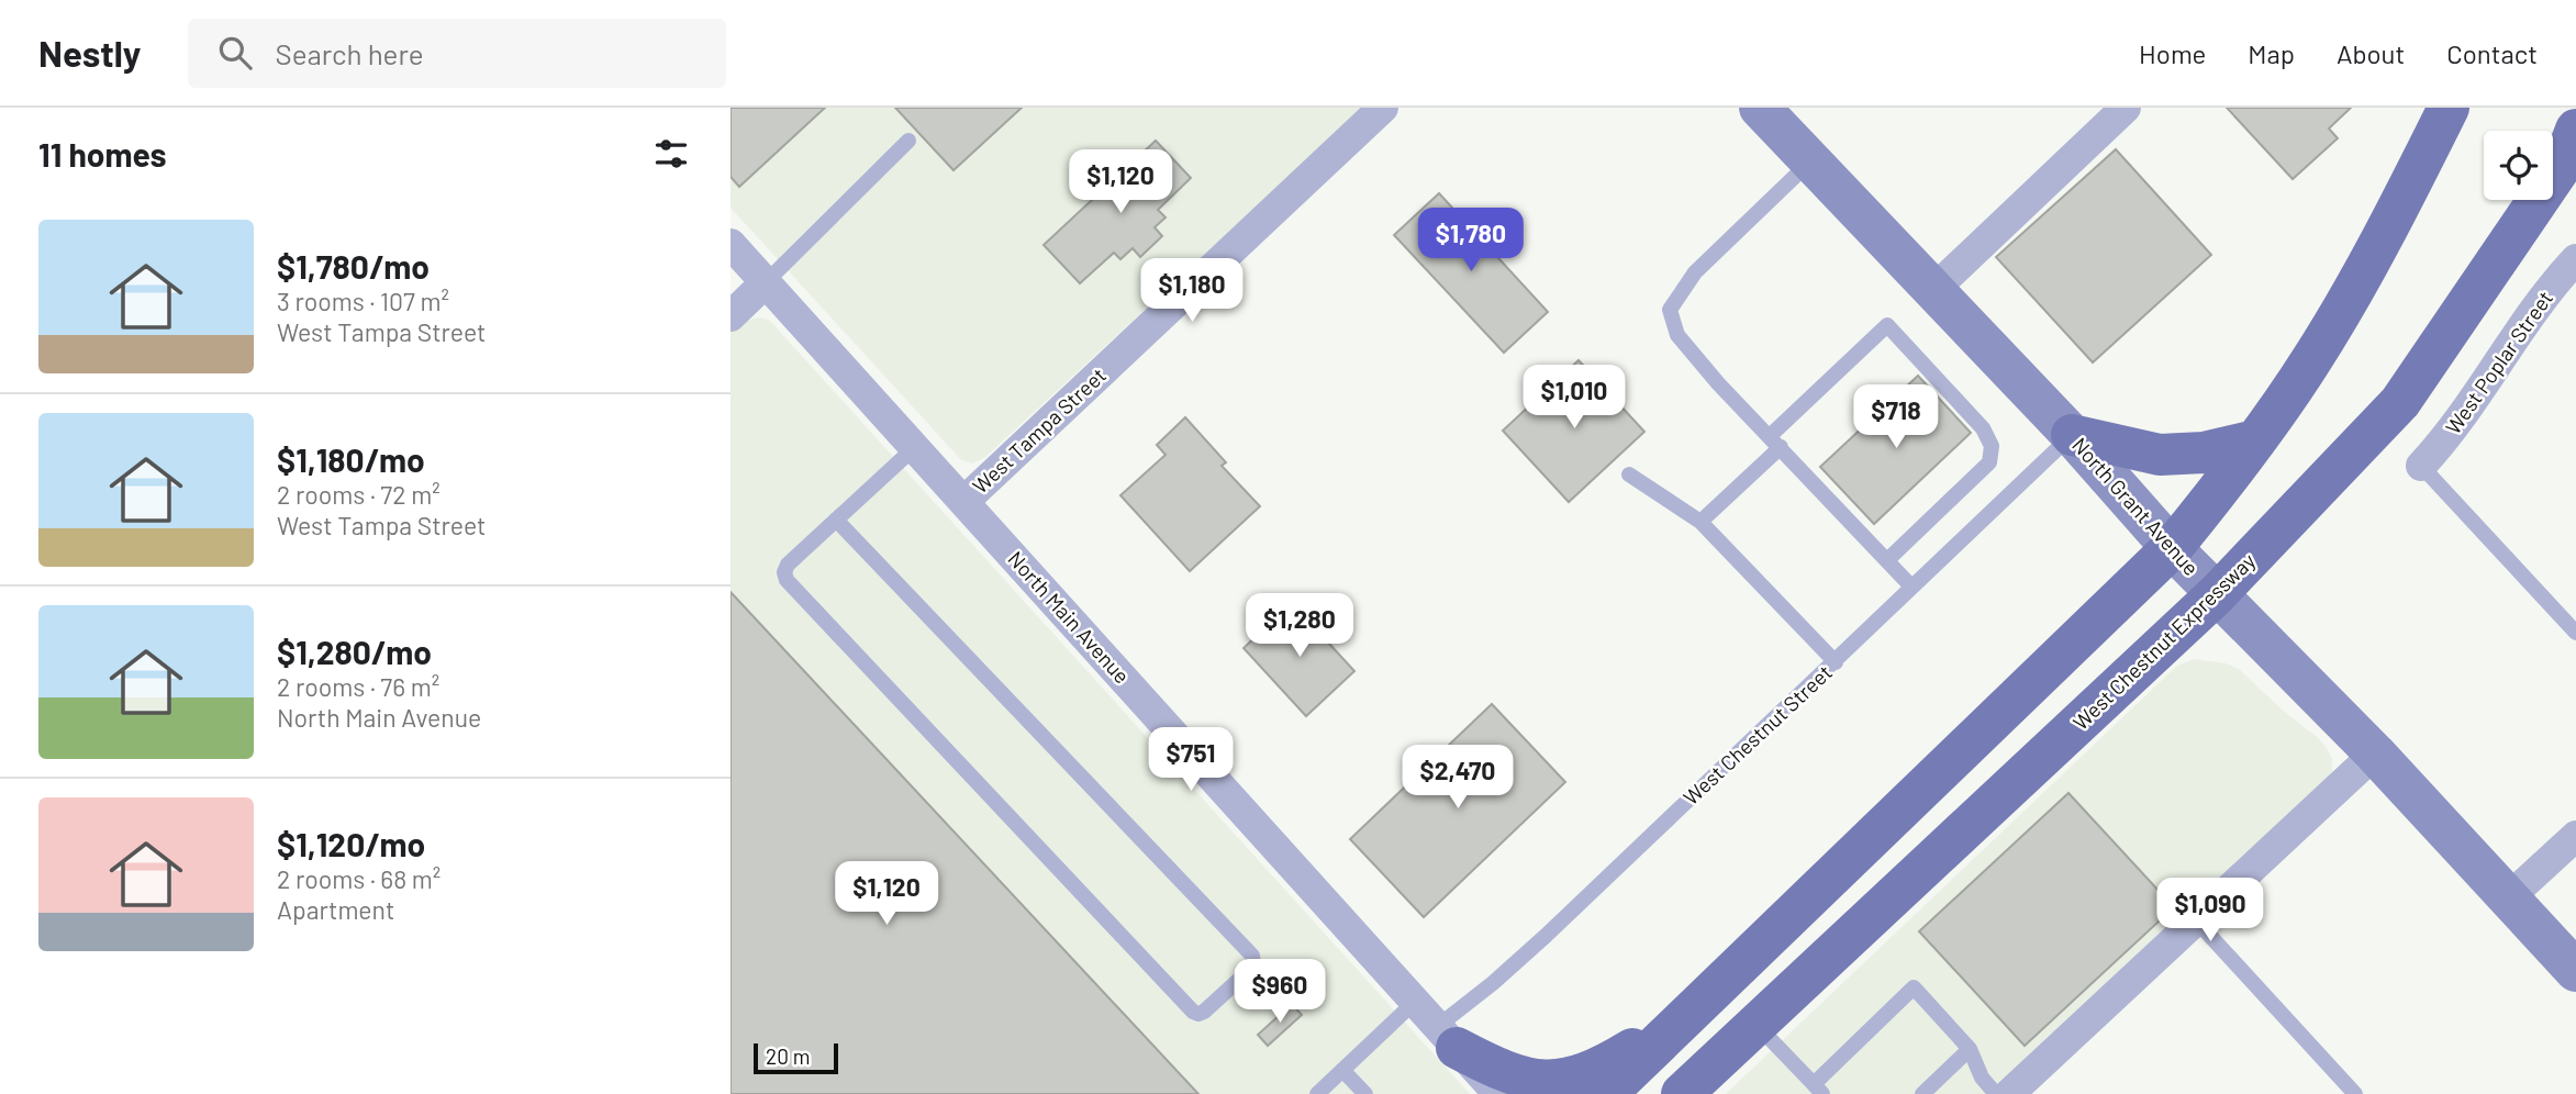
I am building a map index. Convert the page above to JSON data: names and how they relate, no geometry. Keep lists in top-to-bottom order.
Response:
{
  "streets": {
    "main road": ["North Grant Avenue", "West Chestnut Expressway"],
    "street": ["West Poplar Street", "West Tampa Street", "North Main Avenue"],
    "lane": ["West Chestnut Street"]
  },
  "crossings": [
    ["West Tampa Street", "North Main Avenue"],
    ["North Grant Avenue", "West Chestnut Expressway"],
    ["North Grant Avenue", "West Chestnut Street"],
    ["North Main Avenue", "West Chestnut Street"]
  ],
  "scale_bar": "20 m",
  "page": {
    "header": "Nestly",
    "search": "Search here",
    "nav": [
      "Home",
      "Map",
      "About",
      "Contact"
    ],
    "heading": "11 homes",
    "price": [
      "$1,120",
      "$1,780",
      "$1,180",
      "$1,010",
      "$718",
      "$1,280",
      "$751",
      "$2,470",
      "$1,120",
      "$1,090",
      "$960"
    ],
    "list": [
      {
        "name": "$1,780/mo",
        "note": "3 rooms · 107 m² · West Tampa Street"
      },
      {
        "name": "$1,180/mo",
        "note": "2 rooms · 72 m² · West Tampa Street"
      },
      {
        "name": "$1,280/mo",
        "note": "2 rooms · 76 m² · North Main Avenue"
      },
      {
        "name": "$1,120/mo",
        "note": "2 rooms · 68 m² · Apartment"
      }
    ],
    "scale": "20 m"
  }
}
